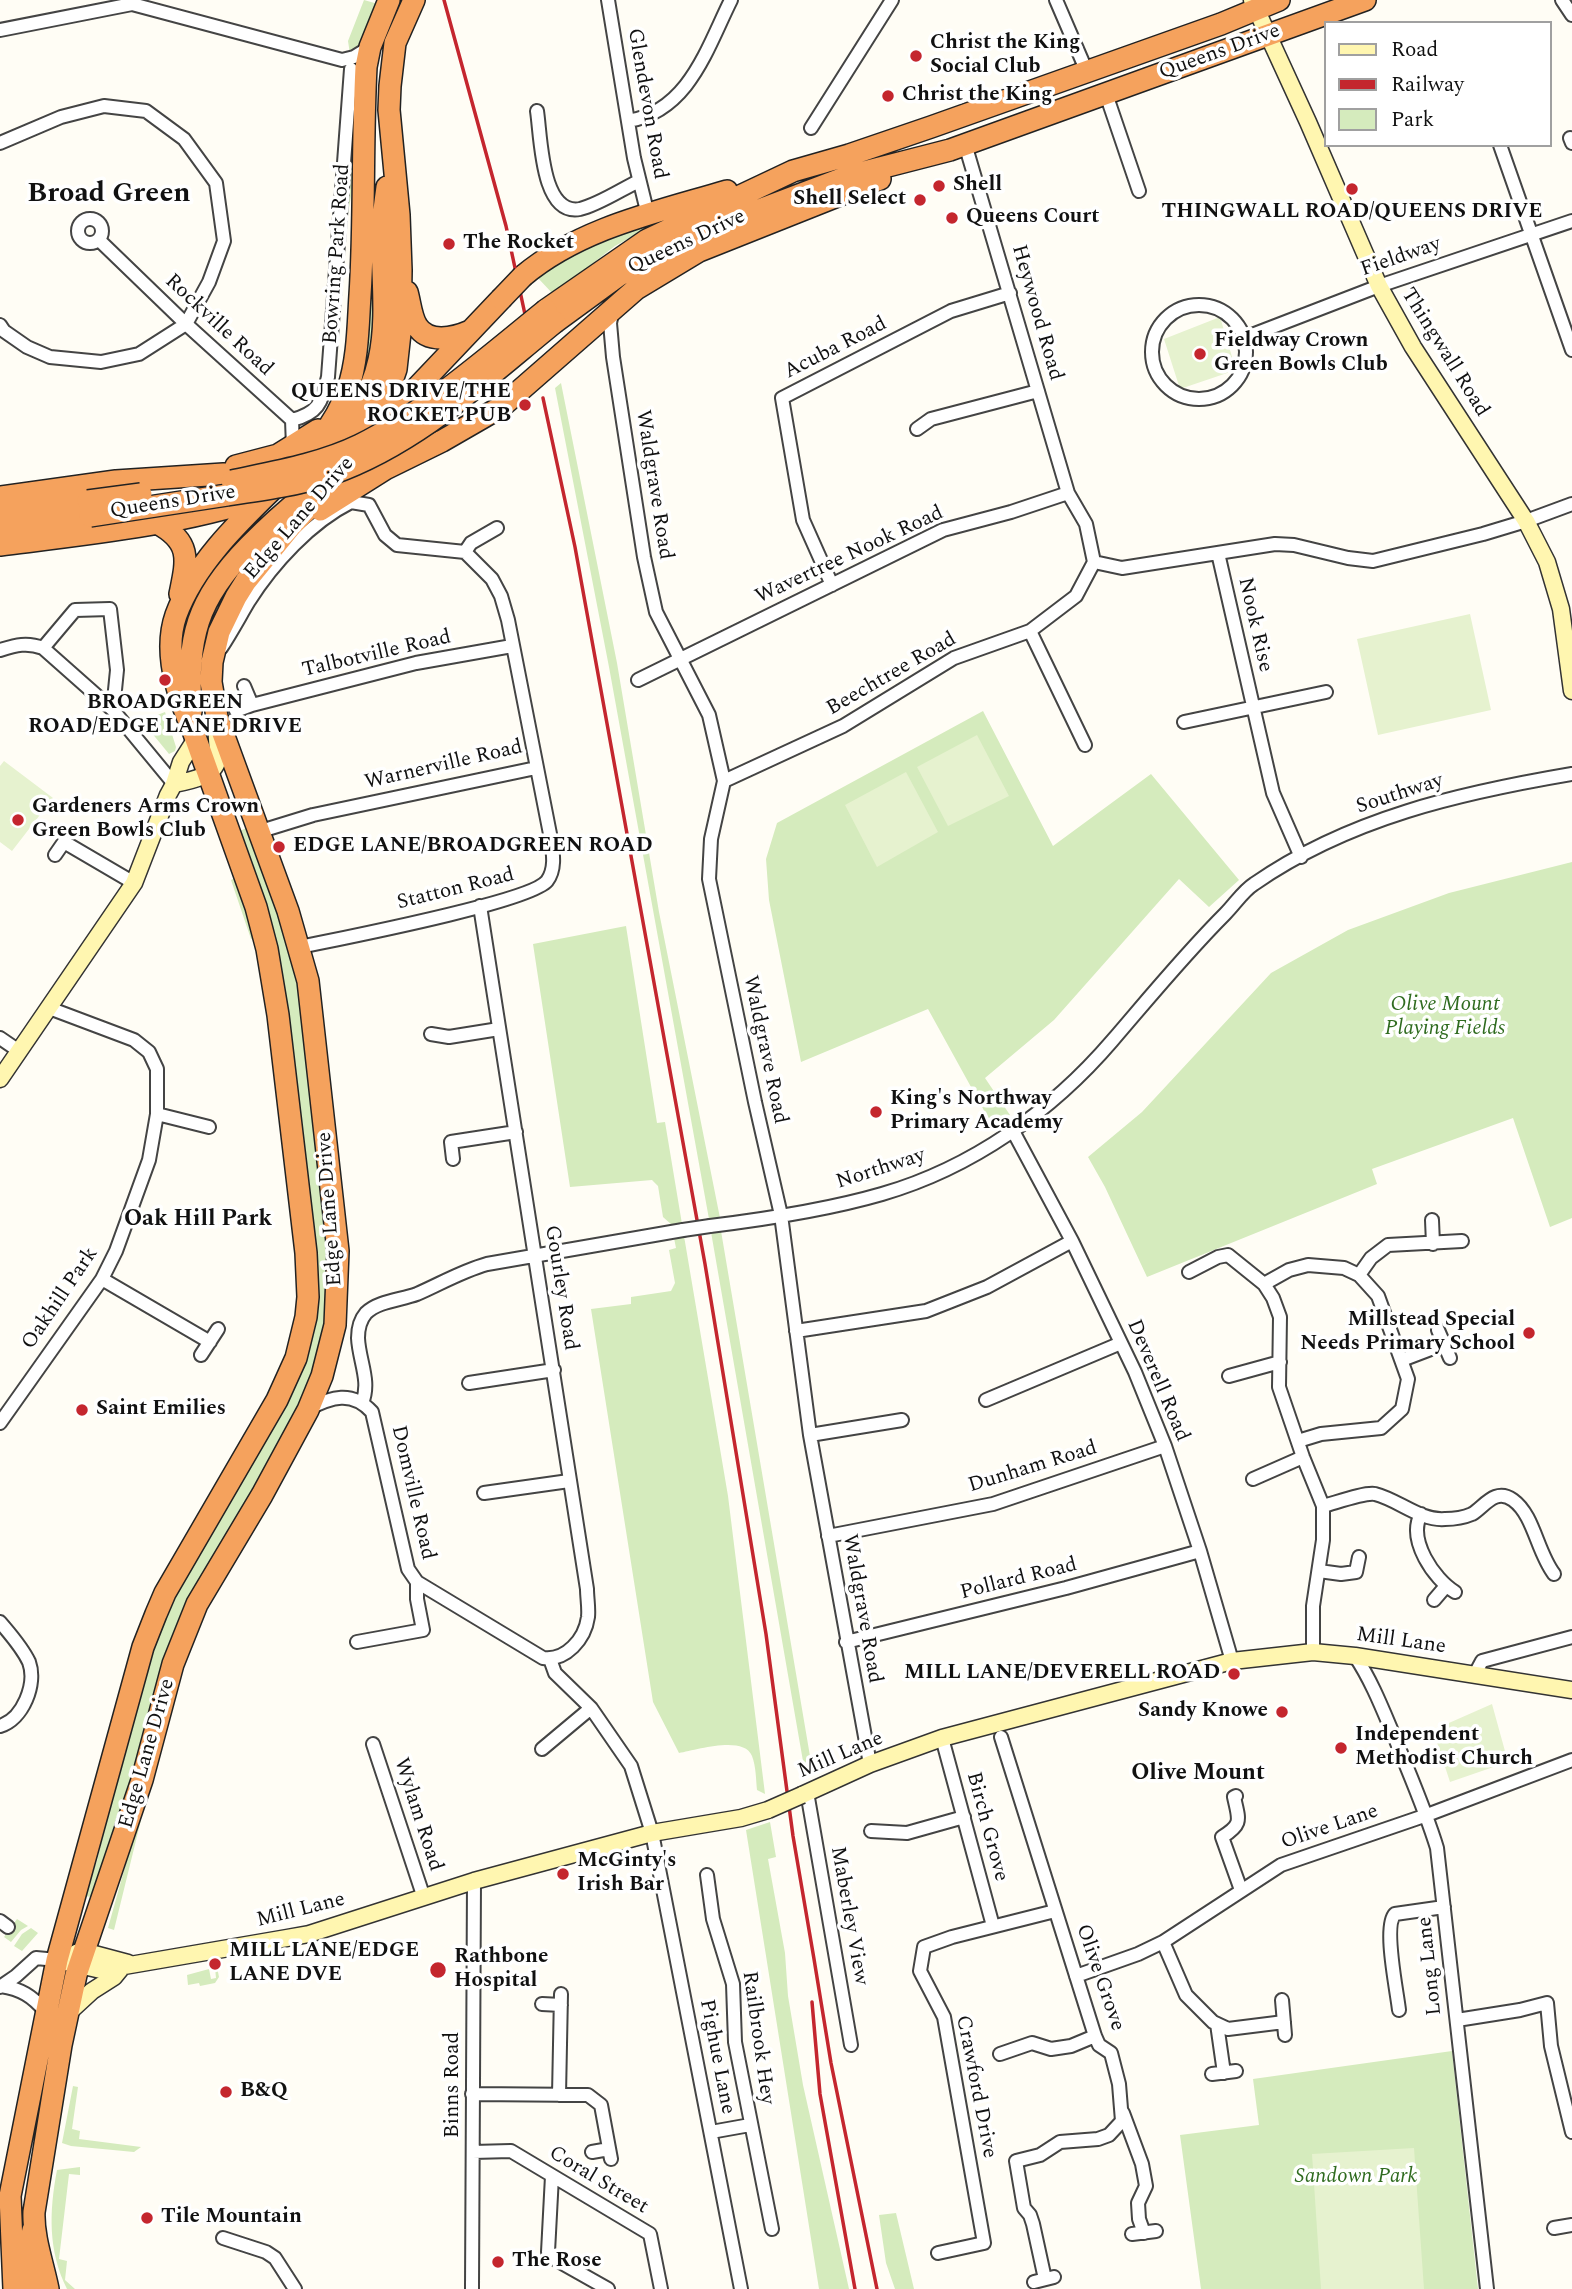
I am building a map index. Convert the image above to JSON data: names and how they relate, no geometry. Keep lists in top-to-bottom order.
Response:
{
  "streets": {
    "highway": ["Queens Drive", "Bowring Park Road", "Edge Lane Drive"],
    "street": [
      "Glendevon Road",
      "Fieldway",
      "Heywood Road",
      "Rockville Road",
      "Acuba Road",
      "Thingwall Road",
      "Waldgrave Road",
      "Wavertree Nook Road",
      "Nook Rise",
      "Talbotville Road",
      "Beechtree Road",
      "Warnerville Road",
      "Southway",
      "Statton Road",
      "Northway",
      "Gourley Road",
      "Oakhill Park",
      "Deverell Road",
      "Dunham Road",
      "Domville Road",
      "Pollard Road",
      "Mill Lane",
      "Wylam Road",
      "Birch Grove",
      "Olive Lane",
      "Maberley View",
      "Long Lane",
      "Olive Grove",
      "Railbrook Hey",
      "Pighue Lane",
      "Binns Road",
      "Crawford Drive",
      "Coral Street"
    ]
  },
  "crossings": [
    ["Queens Drive", "Heywood Road"],
    ["Queens Drive", "Thingwall Road"],
    ["Bowring Park Road", "Rockville Road"],
    ["Fieldway", "Thingwall Road"],
    ["Heywood Road", "Acuba Road"],
    ["Heywood Road", "Wavertree Nook Road"],
    ["Acuba Road", "Wavertree Nook Road"],
    ["Waldgrave Road", "Wavertree Nook Road"],
    ["Waldgrave Road", "Beechtree Road"],
    ["Waldgrave Road", "Northway"],
    ["Waldgrave Road", "Dunham Road"],
    ["Waldgrave Road", "Pollard Road"],
    ["Waldgrave Road", "Mill Lane"],
    ["Edge Lane Drive", "Talbotville Road"],
    ["Edge Lane Drive", "Warnerville Road"],
    ["Edge Lane Drive", "Statton Road"],
    ["Edge Lane Drive", "Mill Lane"],
    ["Nook Rise", "Southway"],
    ["Talbotville Road", "Warnerville Road"],
    ["Warnerville Road", "Statton Road"],
    ["Southway", "Northway"],
    ["Statton Road", "Gourley Road"],
    ["Northway", "Gourley Road"],
    ["Northway", "Deverell Road"],
    ["Northway", "Domville Road"],
    ["Gourley Road", "Domville Road"],
    ["Gourley Road", "Pighue Lane"],
    ["Deverell Road", "Dunham Road"],
    ["Deverell Road", "Pollard Road"],
    ["Deverell Road", "Mill Lane"],
    ["Domville Road", "Pighue Lane"],
    ["Mill Lane", "Wylam Road"],
    ["Mill Lane", "Birch Grove"],
    ["Mill Lane", "Maberley View"],
    ["Mill Lane", "Long Lane"],
    ["Mill Lane", "Pighue Lane"],
    ["Mill Lane", "Binns Road"],
    ["Birch Grove", "Crawford Drive"],
    ["Olive Lane", "Long Lane"],
    ["Olive Lane", "Olive Grove"],
    ["Olive Grove", "Crawford Drive"],
    ["Railbrook Hey", "Pighue Lane"],
    ["Binns Road", "Coral Street"]
  ],
  "districts": ["Broad Green", "Oak Hill Park", "Olive Mount"],
  "parks": ["Olive Mount Playing Fields", "Sandown Park"],
  "places": [
    "Christ the King Social Club",
    "Christ the King",
    "Shell",
    "THINGWALL ROAD/QUEENS DRIVE",
    "Shell Select",
    "Queens Court",
    "The Rocket",
    "Fieldway Crown Green Bowls Club",
    "QUEENS DRIVE/THE ROCKET PUB",
    "BROADGREEN ROAD/EDGE LANE DRIVE",
    "Gardeners Arms Crown Green Bowls Club",
    "EDGE LANE/BROADGREEN ROAD",
    "King's Northway Primary Academy",
    "Millstead Special Needs Primary School",
    "Saint Emilies",
    "MILL LANE/DEVERELL ROAD",
    "Sandy Knowe",
    "Independent Methodist Church",
    "McGinty's Irish Bar",
    "MILL LANE/EDGE LANE DVE",
    "Rathbone Hospital",
    "B&Q",
    "Tile Mountain",
    "The Rose"
  ],
  "legend": ["Road", "Railway", "Park"]
}
